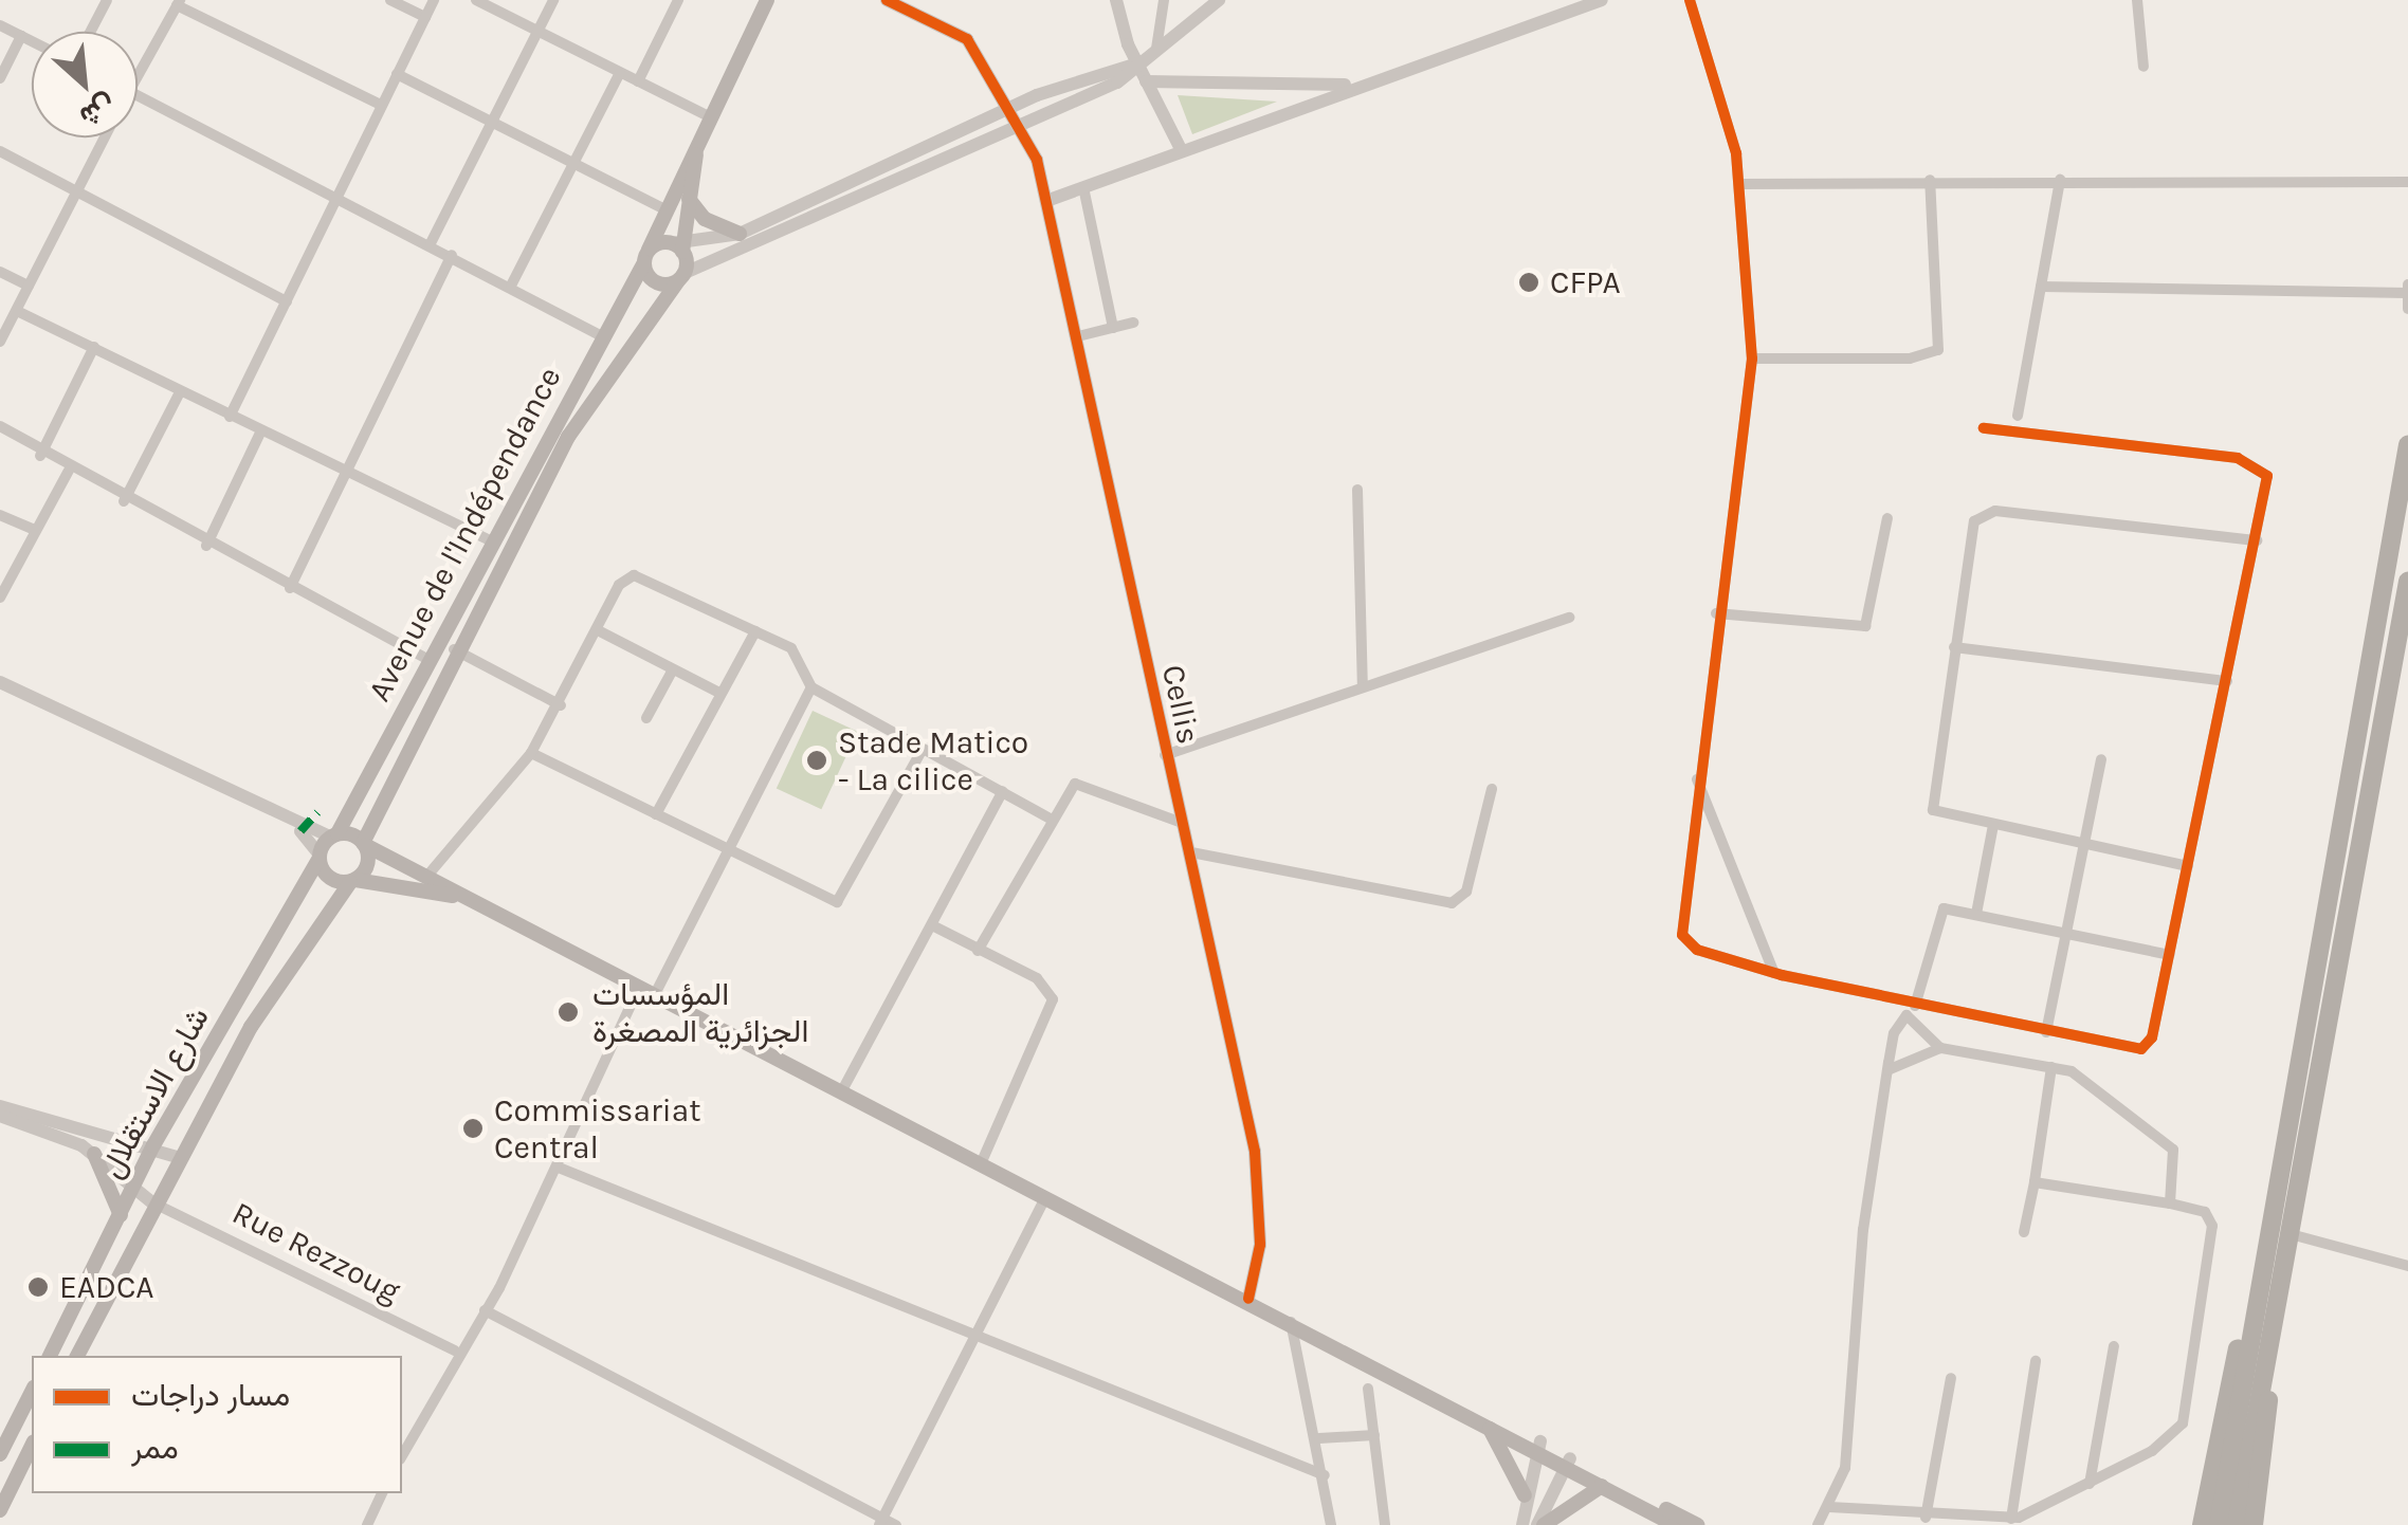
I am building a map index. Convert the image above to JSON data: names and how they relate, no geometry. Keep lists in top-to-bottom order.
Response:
{
  "streets": {
    "main road": ["Avenue de l'Indépendance", "شارع الاستقلال"],
    "street": ["Cellis", "Rue Rezzoug"]
  },
  "crossings": [
    ["Avenue de l'Indépendance", "شارع الاستقلال"]
  ],
  "places": [
    "CFPA",
    "Stade Matico - La cilice",
    "المؤسسات الجزائرية المصغرة",
    "Commissariat Central",
    "EADCA"
  ],
  "legend": ["مسار دراجات", "ممر"],
  "north": "bottom right"
}
